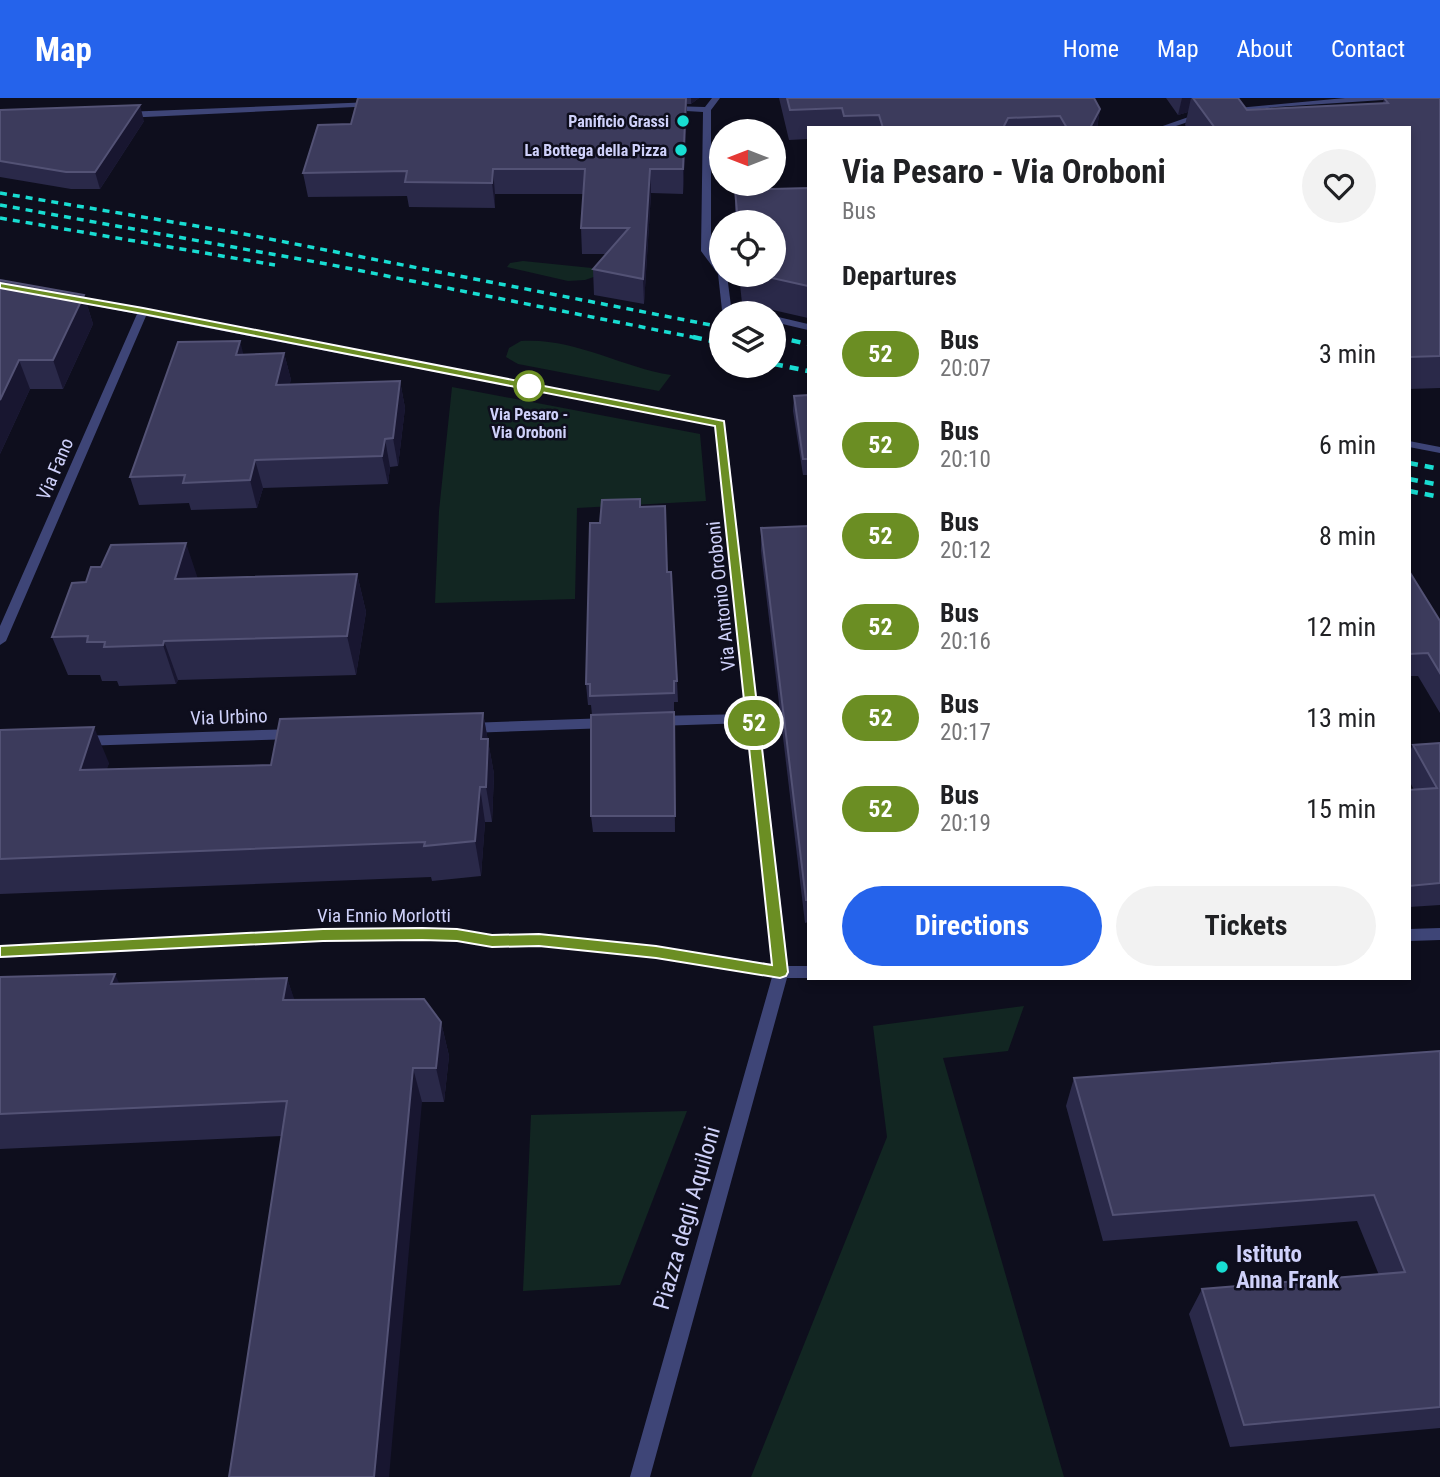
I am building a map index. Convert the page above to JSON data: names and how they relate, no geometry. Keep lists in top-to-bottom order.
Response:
{
  "streets": {
    "street": [
      "Via Fano",
      "Via Antonio Oroboni",
      "Via Urbino",
      "Via Ennio Morlotti",
      "Piazza degli Aquiloni"
    ]
  },
  "crossings": [
    ["Via Fano", "Via Antonio Oroboni"],
    ["Via Antonio Oroboni", "Via Ennio Morlotti"],
    ["Via Antonio Oroboni", "Piazza degli Aquiloni"],
    ["Via Ennio Morlotti", "Piazza degli Aquiloni"]
  ],
  "places": [
    "Panificio Grassi",
    "La Bottega della Pizza",
    "Via Pesaro - Via Oroboni",
    "Istituto Anna Frank"
  ],
  "lines": ["bus line 52"],
  "north": "left",
  "page": {
    "header": "Map",
    "nav": [
      "Home",
      "Map",
      "About",
      "Contact"
    ],
    "on_map": "52",
    "heading": [
      ["Via Pesaro - Via Oroboni", "Bus"],
      "Departures"
    ],
    "list": [
      {
        "mark": "52",
        "name": "Bus",
        "note": "20:07",
        "value": "3 min"
      },
      {
        "mark": "52",
        "name": "Bus",
        "note": "20:10",
        "value": "6 min"
      },
      {
        "mark": "52",
        "name": "Bus",
        "note": "20:12",
        "value": "8 min"
      },
      {
        "mark": "52",
        "name": "Bus",
        "note": "20:16",
        "value": "12 min"
      },
      {
        "mark": "52",
        "name": "Bus",
        "note": "20:17",
        "value": "13 min"
      },
      {
        "mark": "52",
        "name": "Bus",
        "note": "20:19",
        "value": "15 min"
      }
    ],
    "buttons": ["Directions", "Tickets"]
  }
}
